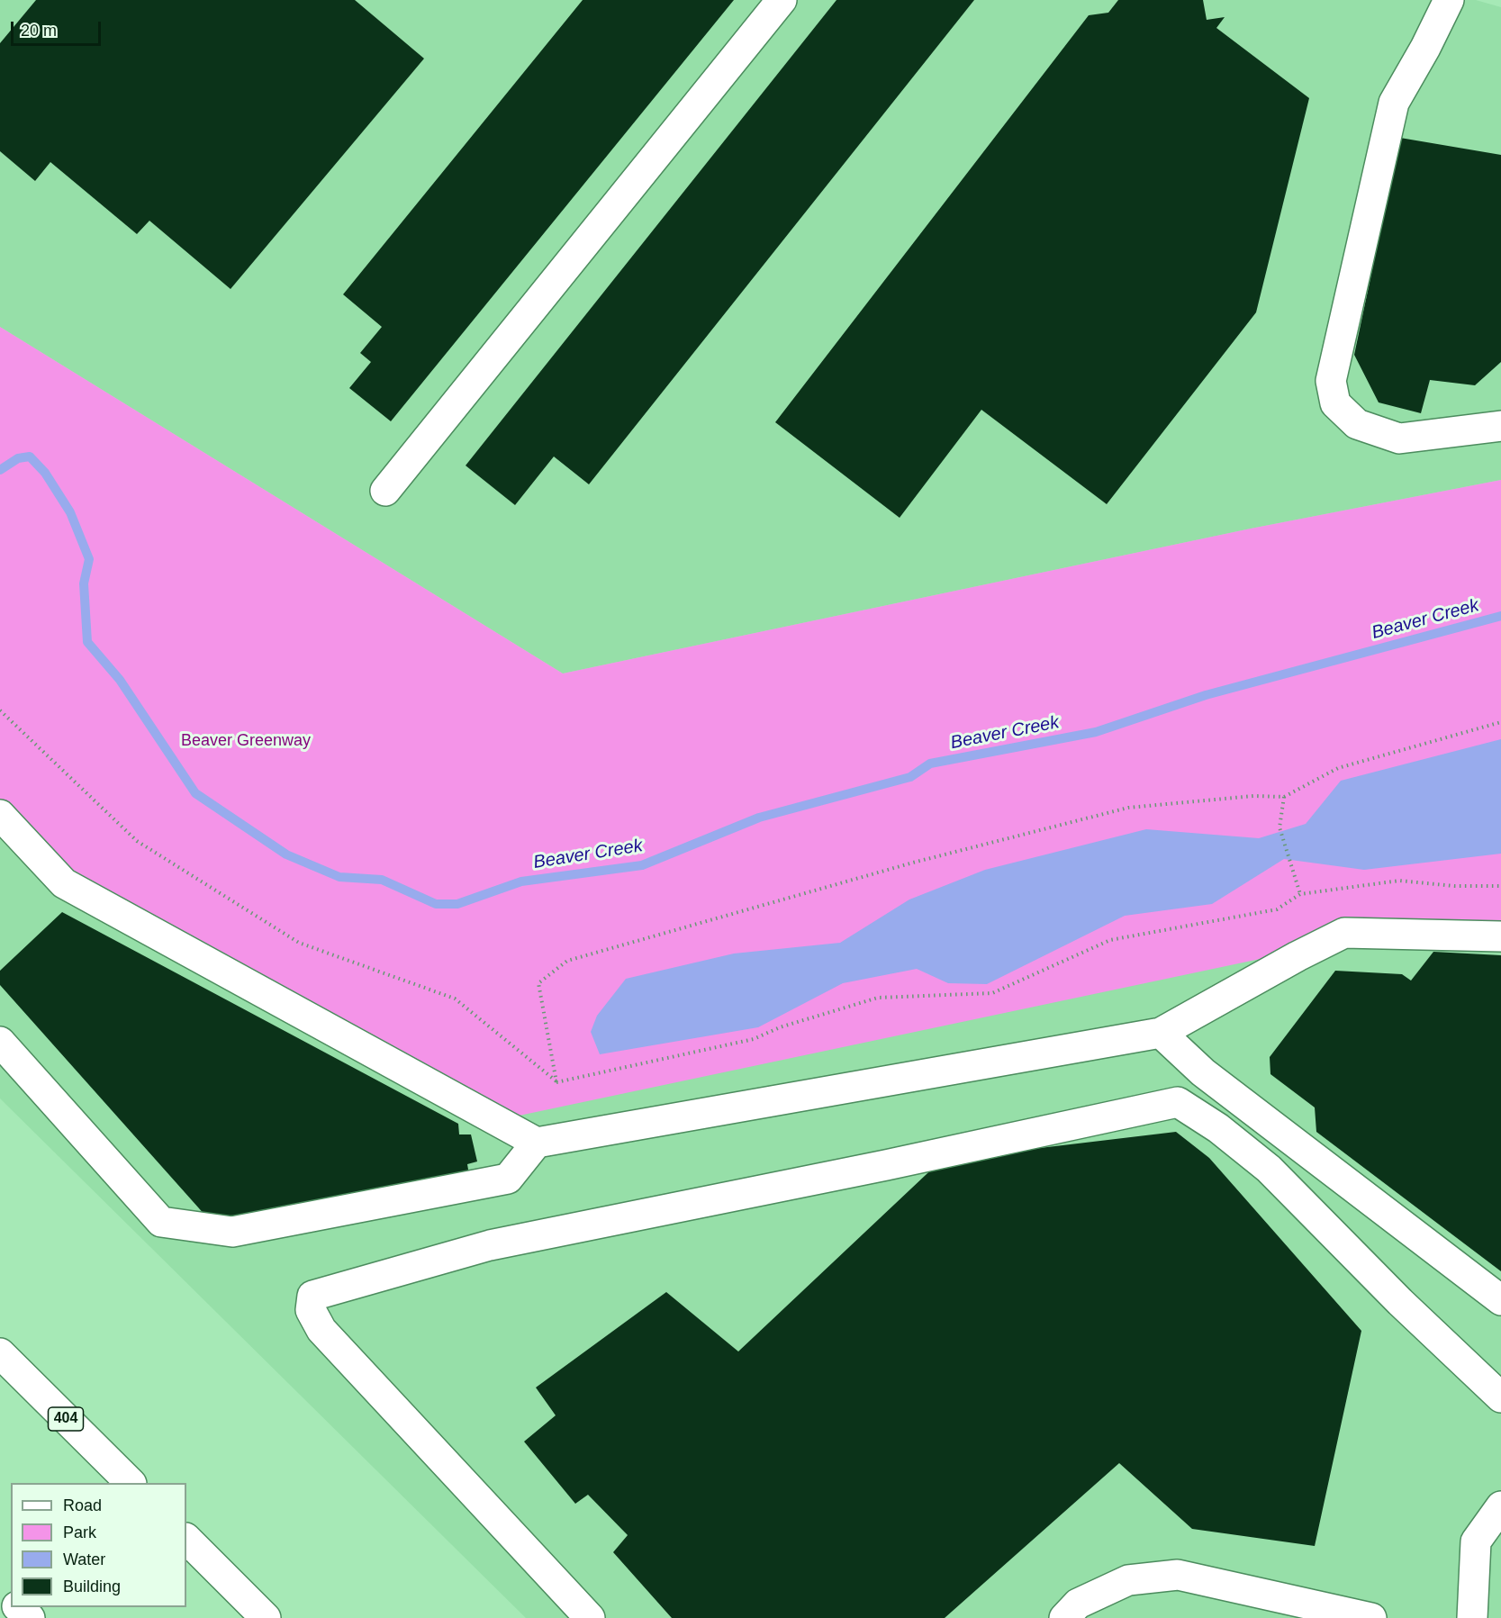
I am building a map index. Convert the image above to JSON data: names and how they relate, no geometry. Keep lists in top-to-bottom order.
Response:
{
  "streets": {
    "main road": ["404"]
  },
  "water": ["Beaver Creek"],
  "parks": ["Beaver Greenway"],
  "legend": [
    "Road",
    "Park",
    "Water",
    "Building"
  ],
  "scale_bar": "20 m"
}
